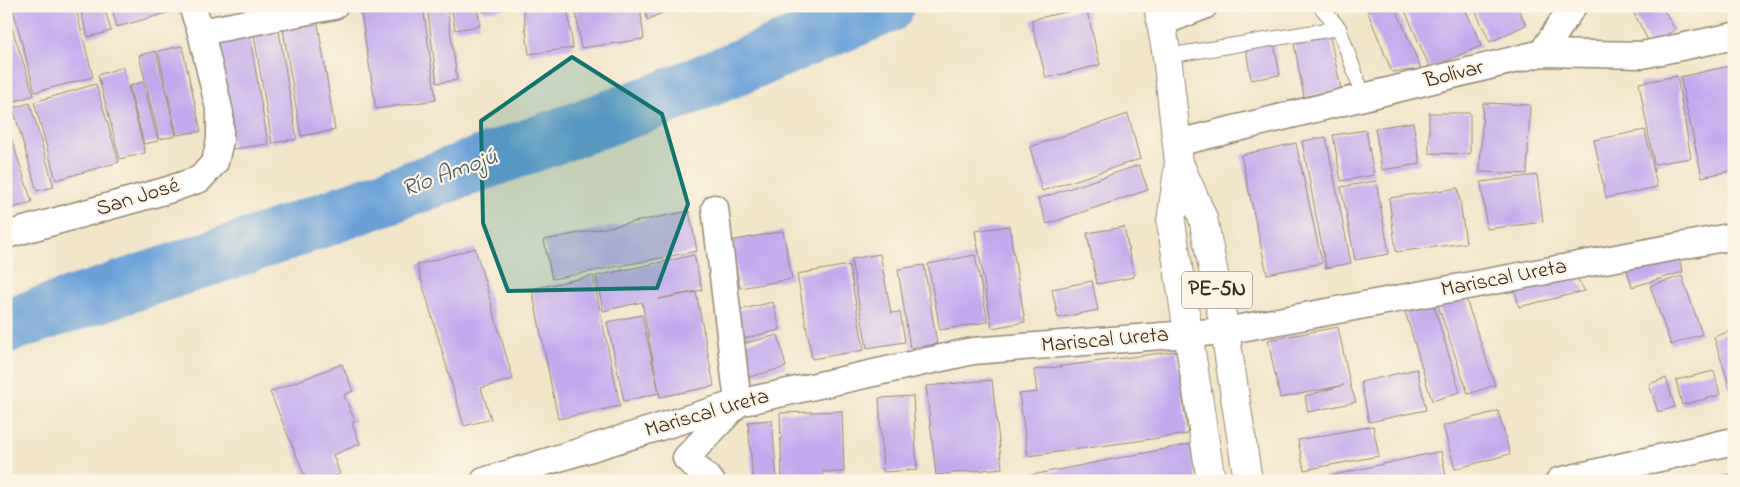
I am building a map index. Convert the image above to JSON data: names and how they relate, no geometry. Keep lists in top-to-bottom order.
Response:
{
  "streets": {
    "highway": ["PE-5N"],
    "street": ["Bolívar", "San José", "Mariscal Ureta"]
  },
  "crossings": [
    ["Bolívar", "PE-5N"],
    ["Mariscal Ureta", "PE-5N"]
  ],
  "water": ["Río Amojú"]
}
